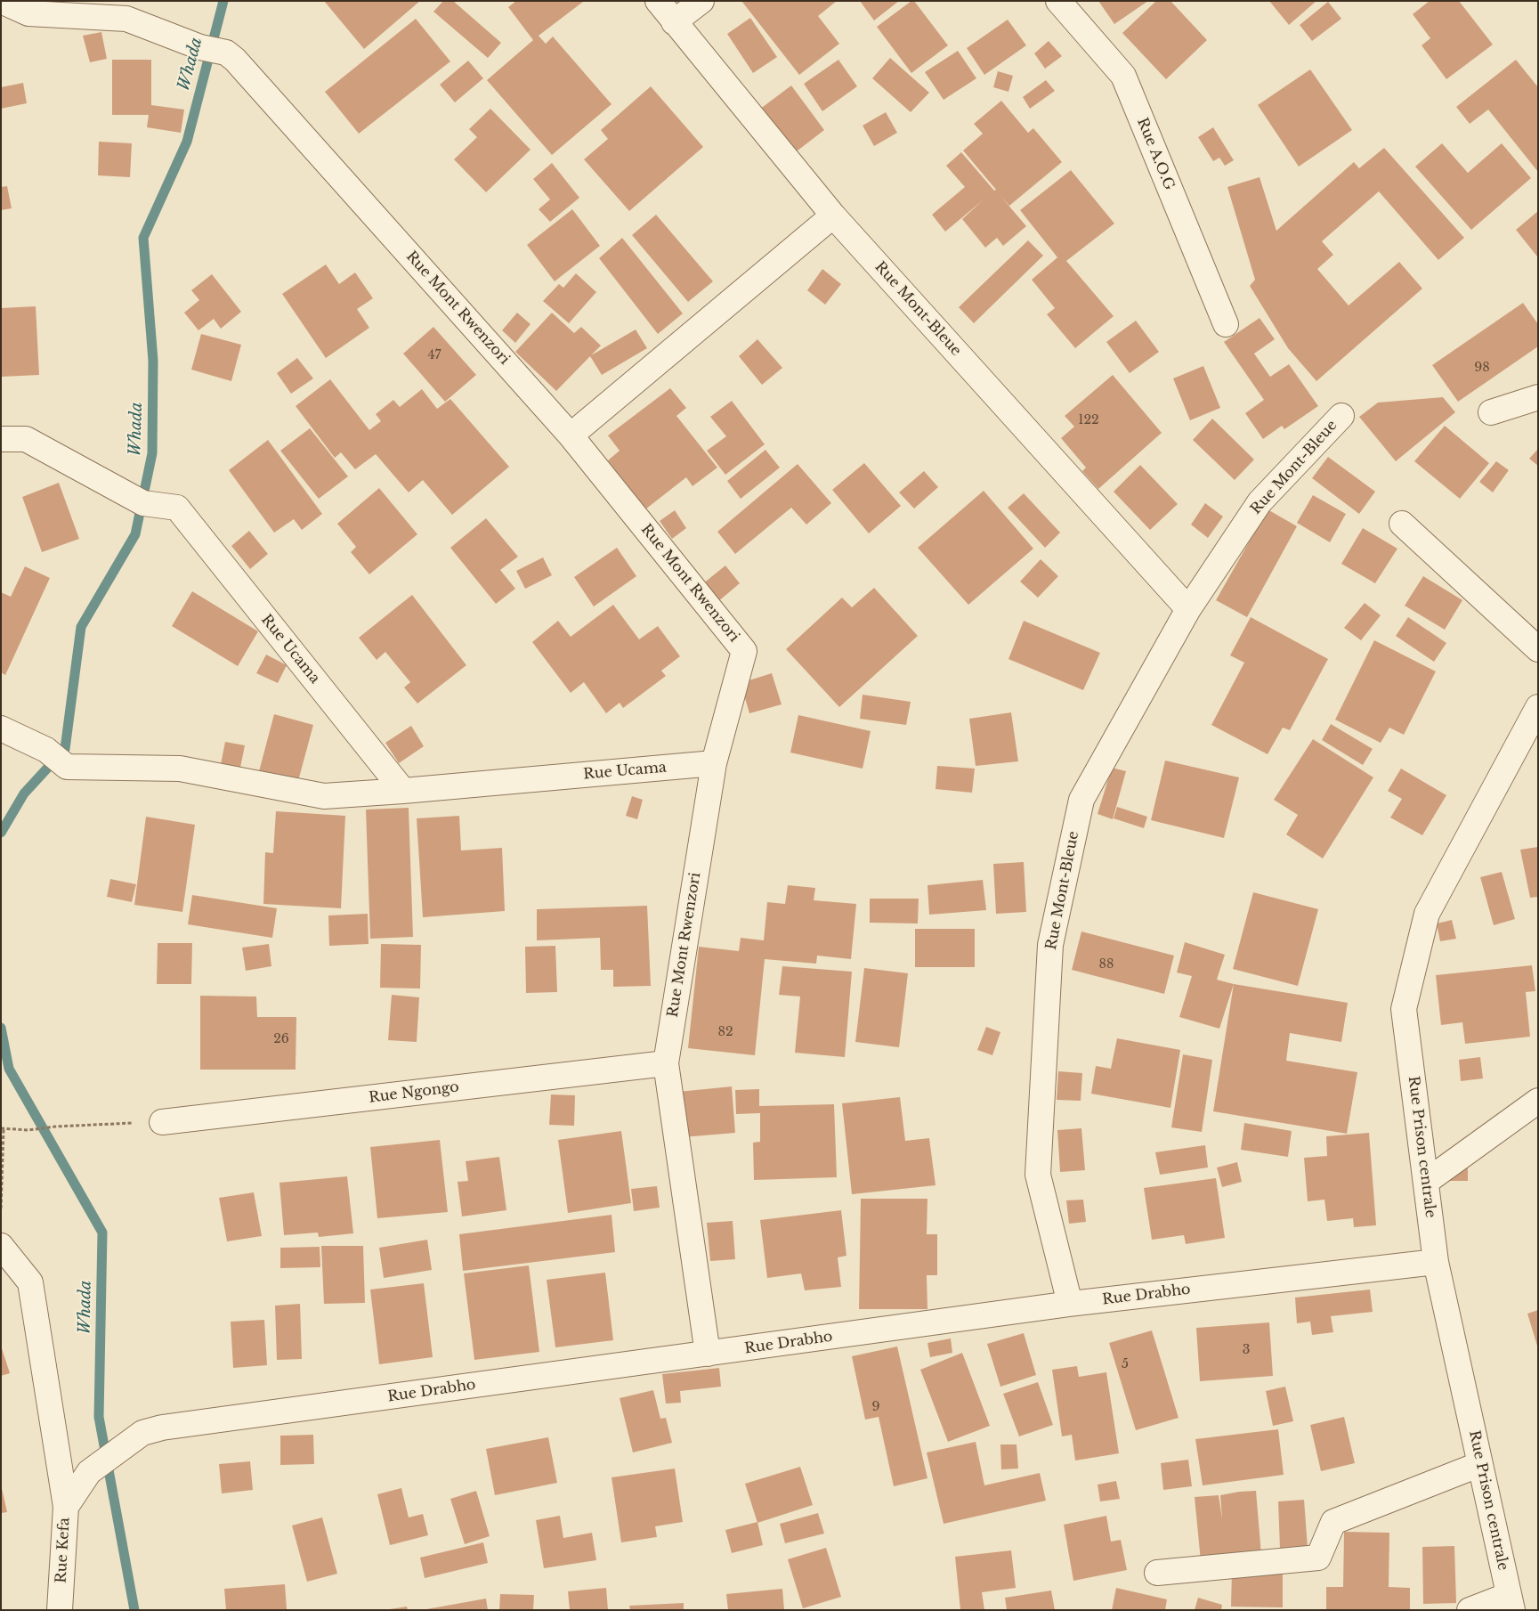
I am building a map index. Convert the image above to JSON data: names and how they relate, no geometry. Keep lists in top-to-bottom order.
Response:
{
  "streets": {
    "street": [
      "Rue A.O.G",
      "Rue Mont Rwenzori",
      "Rue Mont-Bleue",
      "Rue Ucama",
      "Rue Ngongo",
      "Rue Prison centrale",
      "Rue Drabho",
      "Rue Kefa"
    ]
  },
  "crossings": [
    ["Rue Mont Rwenzori", "Rue Ucama"],
    ["Rue Mont Rwenzori", "Rue Ngongo"],
    ["Rue Mont Rwenzori", "Rue Drabho"],
    ["Rue Mont-Bleue", "Rue Drabho"],
    ["Rue Prison centrale", "Rue Drabho"],
    ["Rue Drabho", "Rue Kefa"]
  ],
  "water": ["Whada"],
  "house_numbers": [
    "47",
    "98",
    "122",
    "88",
    "82",
    "26",
    "3",
    "5",
    "9"
  ]
}
